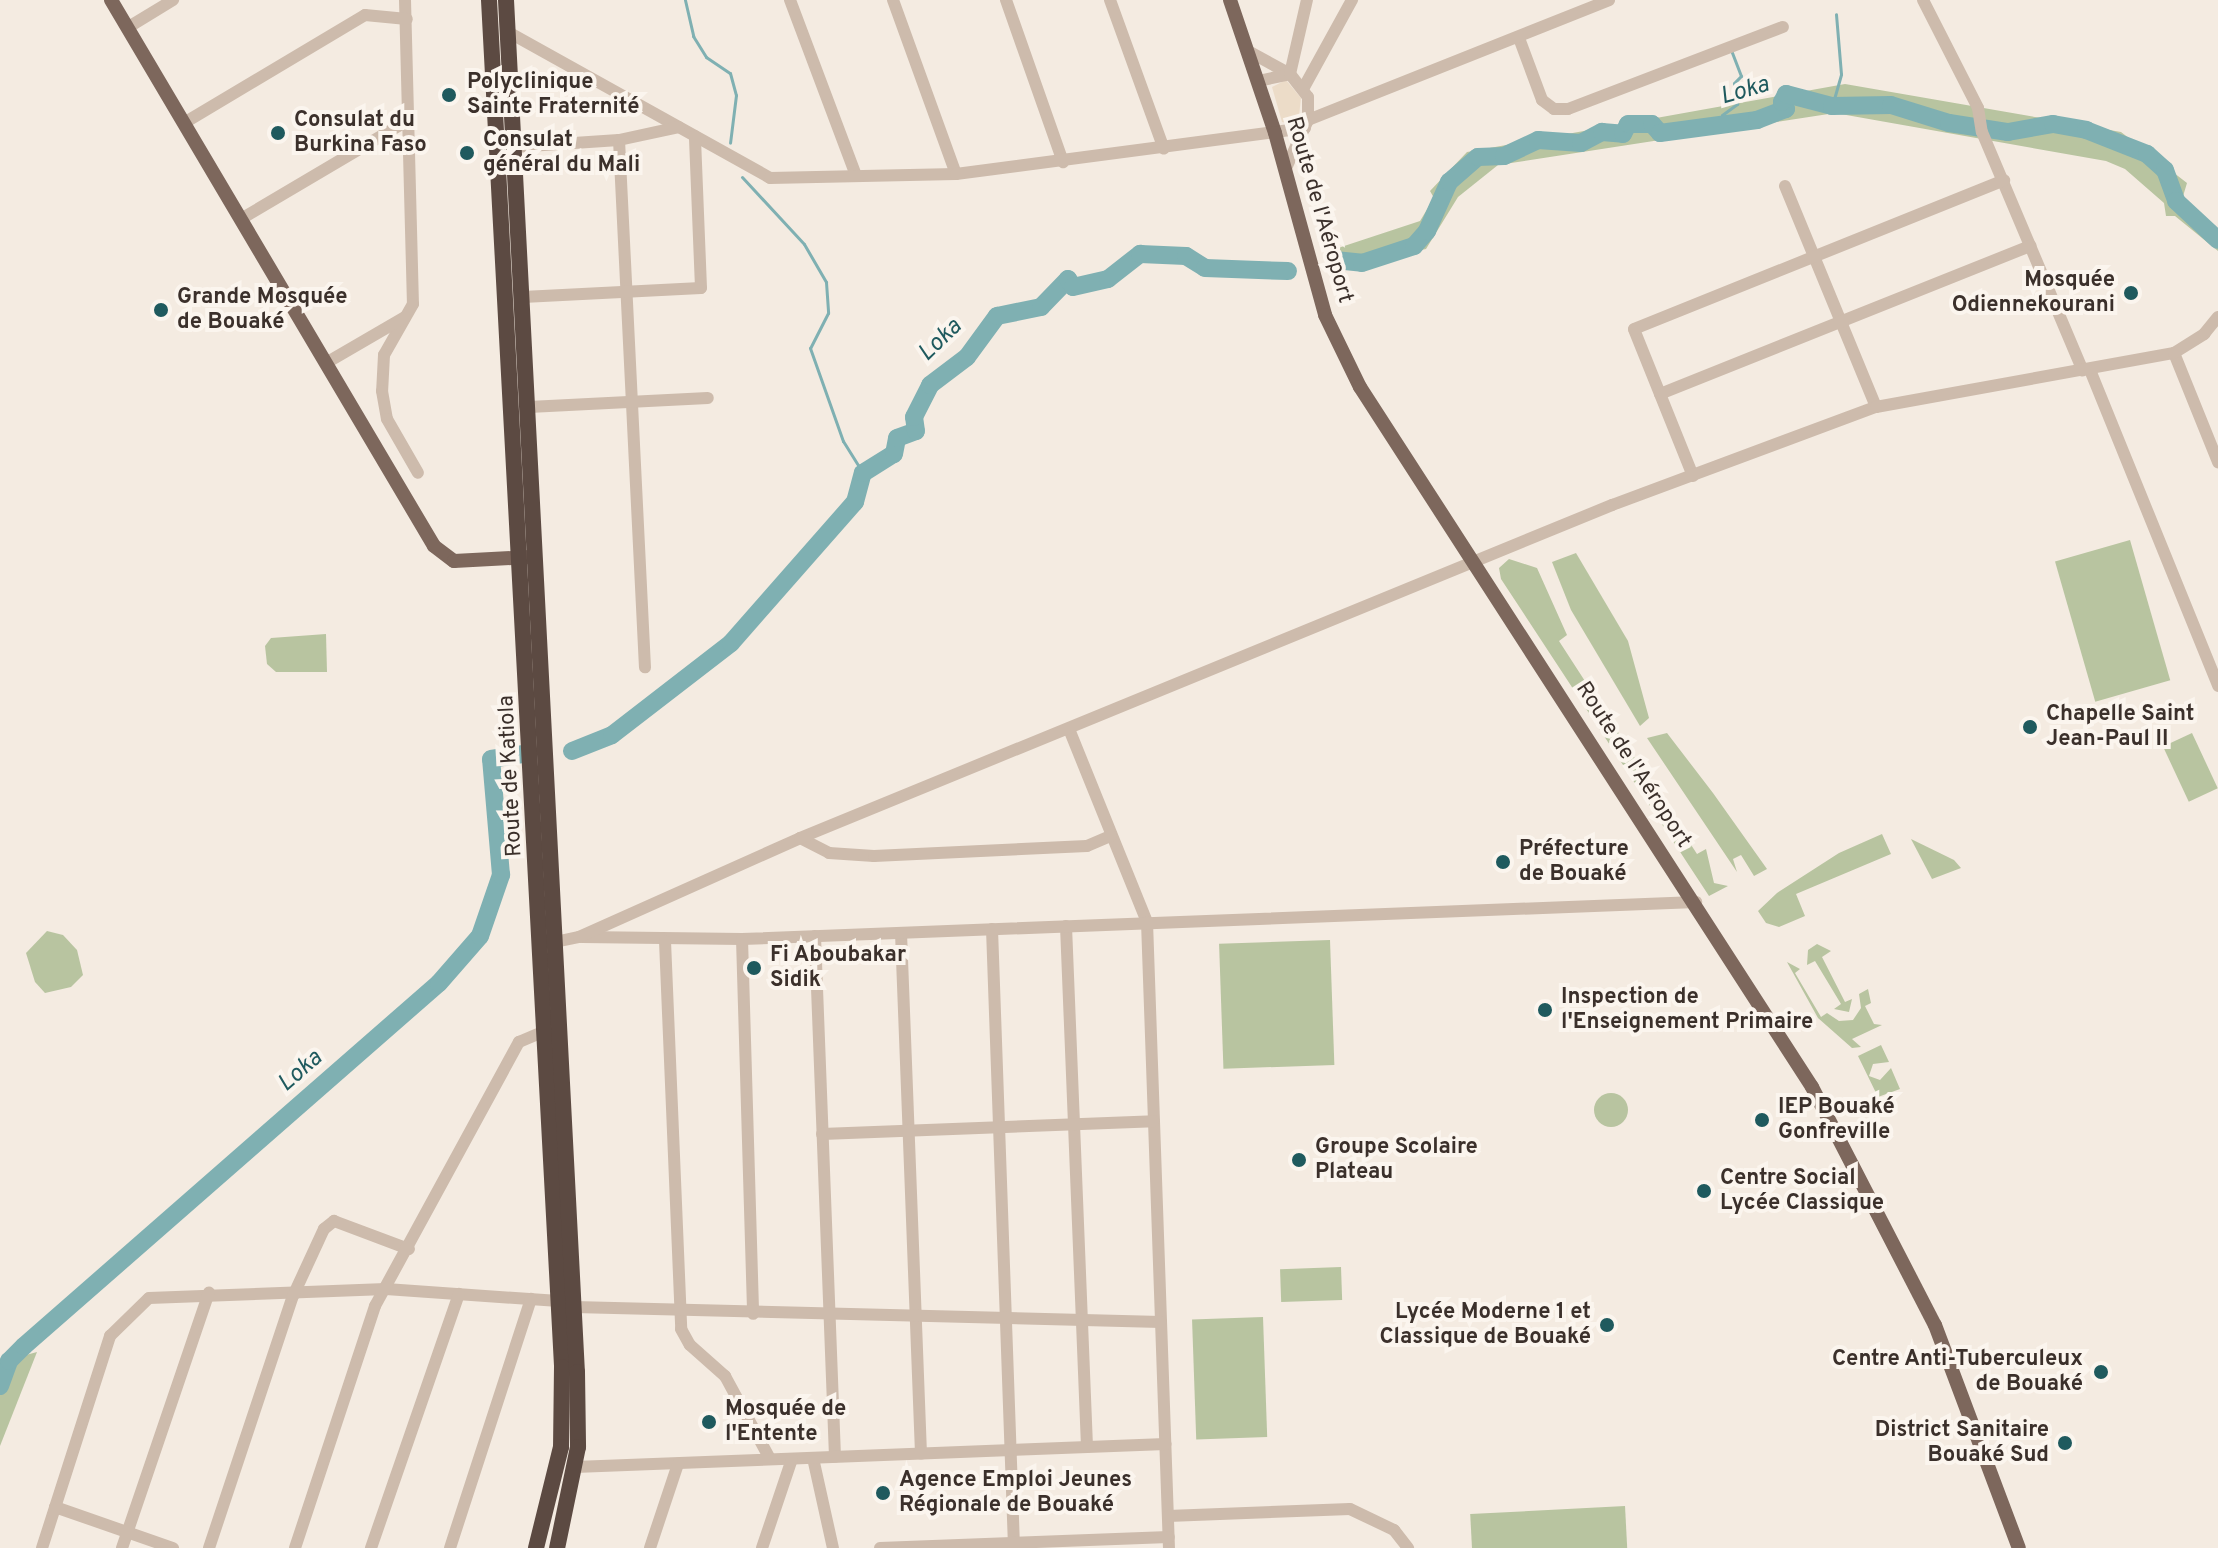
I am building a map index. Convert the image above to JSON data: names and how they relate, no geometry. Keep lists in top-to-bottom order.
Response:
{
  "streets": {
    "highway": ["Route de Katiola"],
    "main road": ["Route de l'Aéroport"]
  },
  "water": ["Loka"],
  "places": [
    "Polyclinique Sainte Fraternité",
    "Consulat du Burkina Faso",
    "Consulat général du Mali",
    "Mosquée Odiennekourani",
    "Grande Mosquée de Bouaké",
    "Chapelle Saint Jean-Paul II",
    "Préfecture de Bouaké",
    "Fi Aboubakar Sidik",
    "Inspection de l'Enseignement Primaire",
    "IEP Bouaké Gonfreville",
    "Groupe Scolaire Plateau",
    "Centre Social Lycée Classique",
    "Lycée Moderne 1 et Classique de Bouaké",
    "Centre Anti-Tuberculeux de Bouaké",
    "Mosquée de l'Entente",
    "District Sanitaire Bouaké Sud",
    "Agence Emploi Jeunes Régionale de Bouaké"
  ]
}
